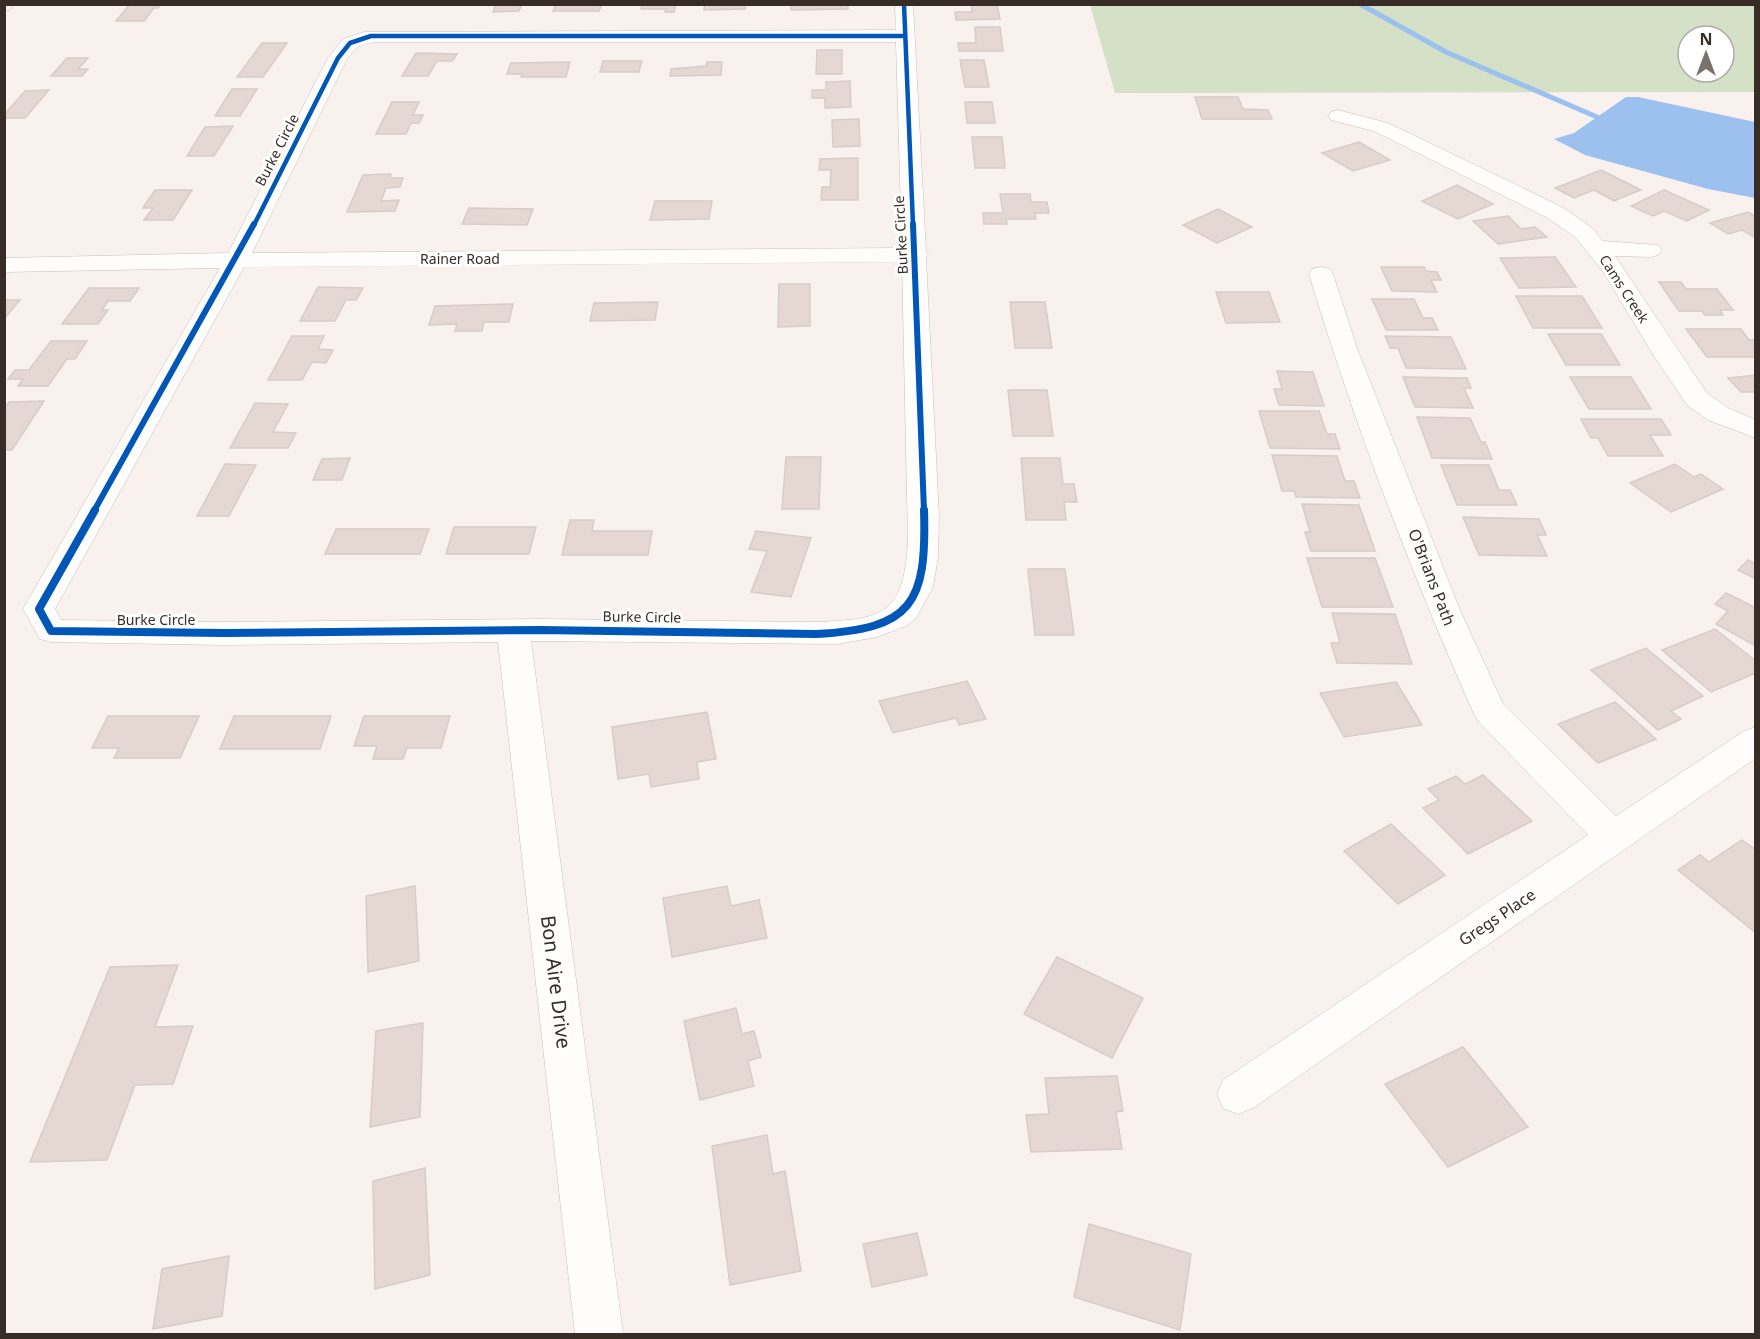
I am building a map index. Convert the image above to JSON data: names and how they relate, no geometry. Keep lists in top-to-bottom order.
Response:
{
  "streets": {
    "street": [
      "Burke Circle",
      "Rainer Road",
      "Cams Creek",
      "O'Brians Path",
      "Gregs Place",
      "Bon Aire Drive"
    ]
  },
  "crossings": [
    ["Burke Circle", "Rainer Road"],
    ["Burke Circle", "Bon Aire Drive"],
    ["O'Brians Path", "Gregs Place"]
  ],
  "north": "top"
}
